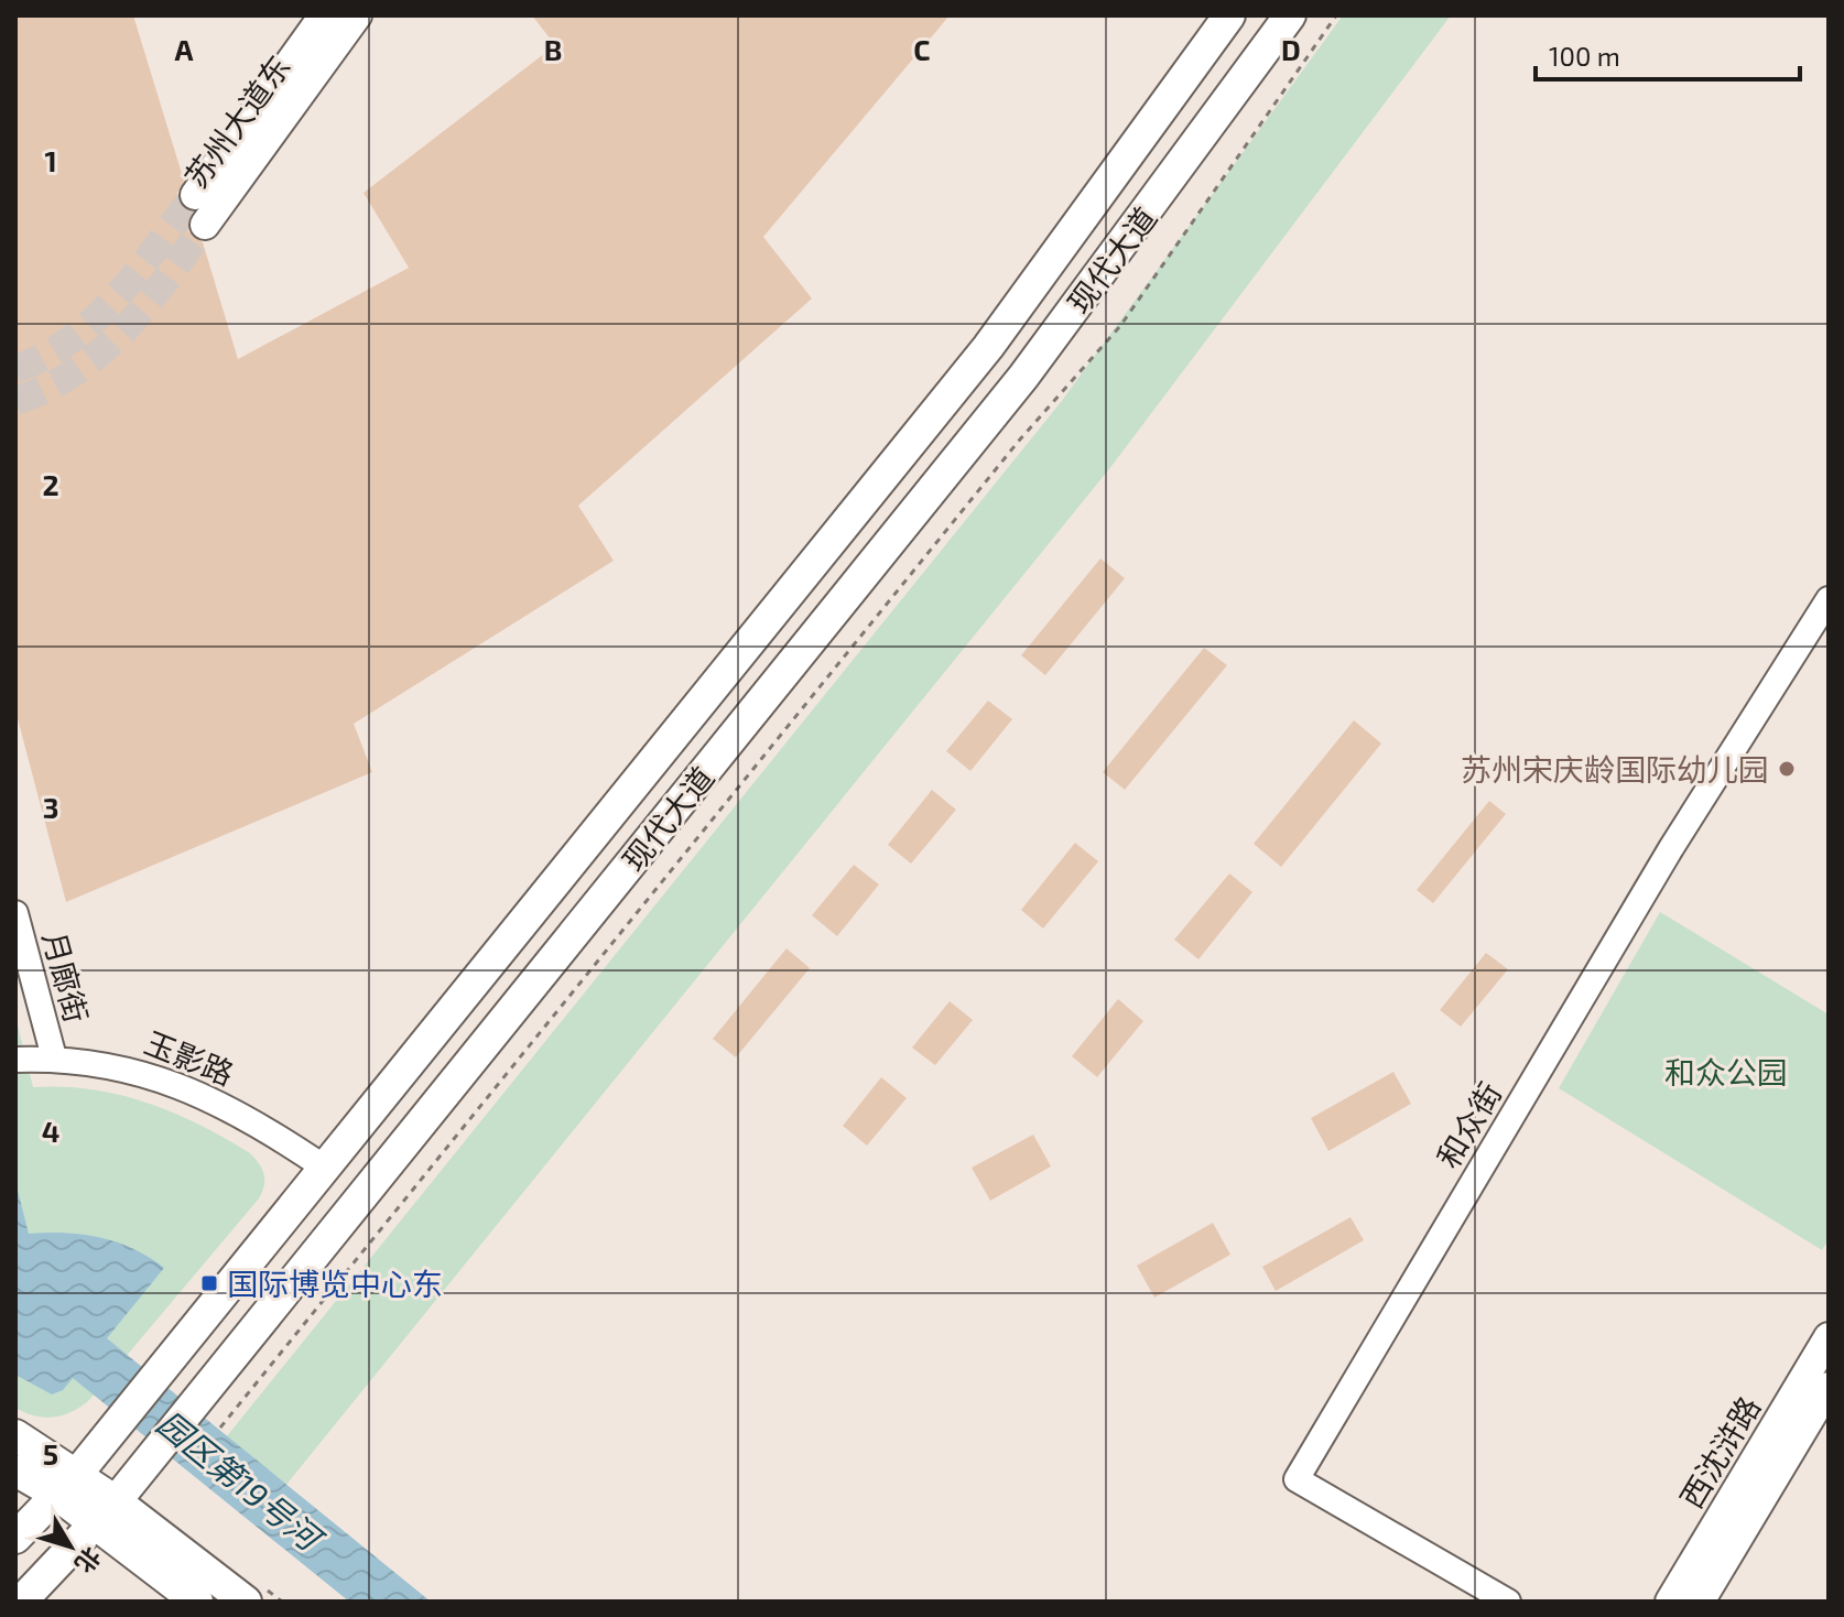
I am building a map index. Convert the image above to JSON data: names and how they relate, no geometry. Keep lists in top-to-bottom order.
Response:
{
  "streets": {
    "main road": ["苏州大道东", "现代大道", "西沈浒路"],
    "street": ["月廊街", "玉影路", "和众街"]
  },
  "crossings": [
    ["现代大道", "玉影路"],
    ["月廊街", "玉影路"]
  ],
  "water": ["园区第19号河"],
  "parks": ["和众公园"],
  "places": {
    "other": ["苏州宋庆龄国际幼儿园"],
    "transit": ["国际博览中心东"]
  },
  "scale_bar": "100 m",
  "north": "bottom right",
  "grid": {
    "columns": [
      "A",
      "B",
      "C",
      "D"
    ],
    "rows": [
      "1",
      "2",
      "3",
      "4",
      "5"
    ]
  }
}
